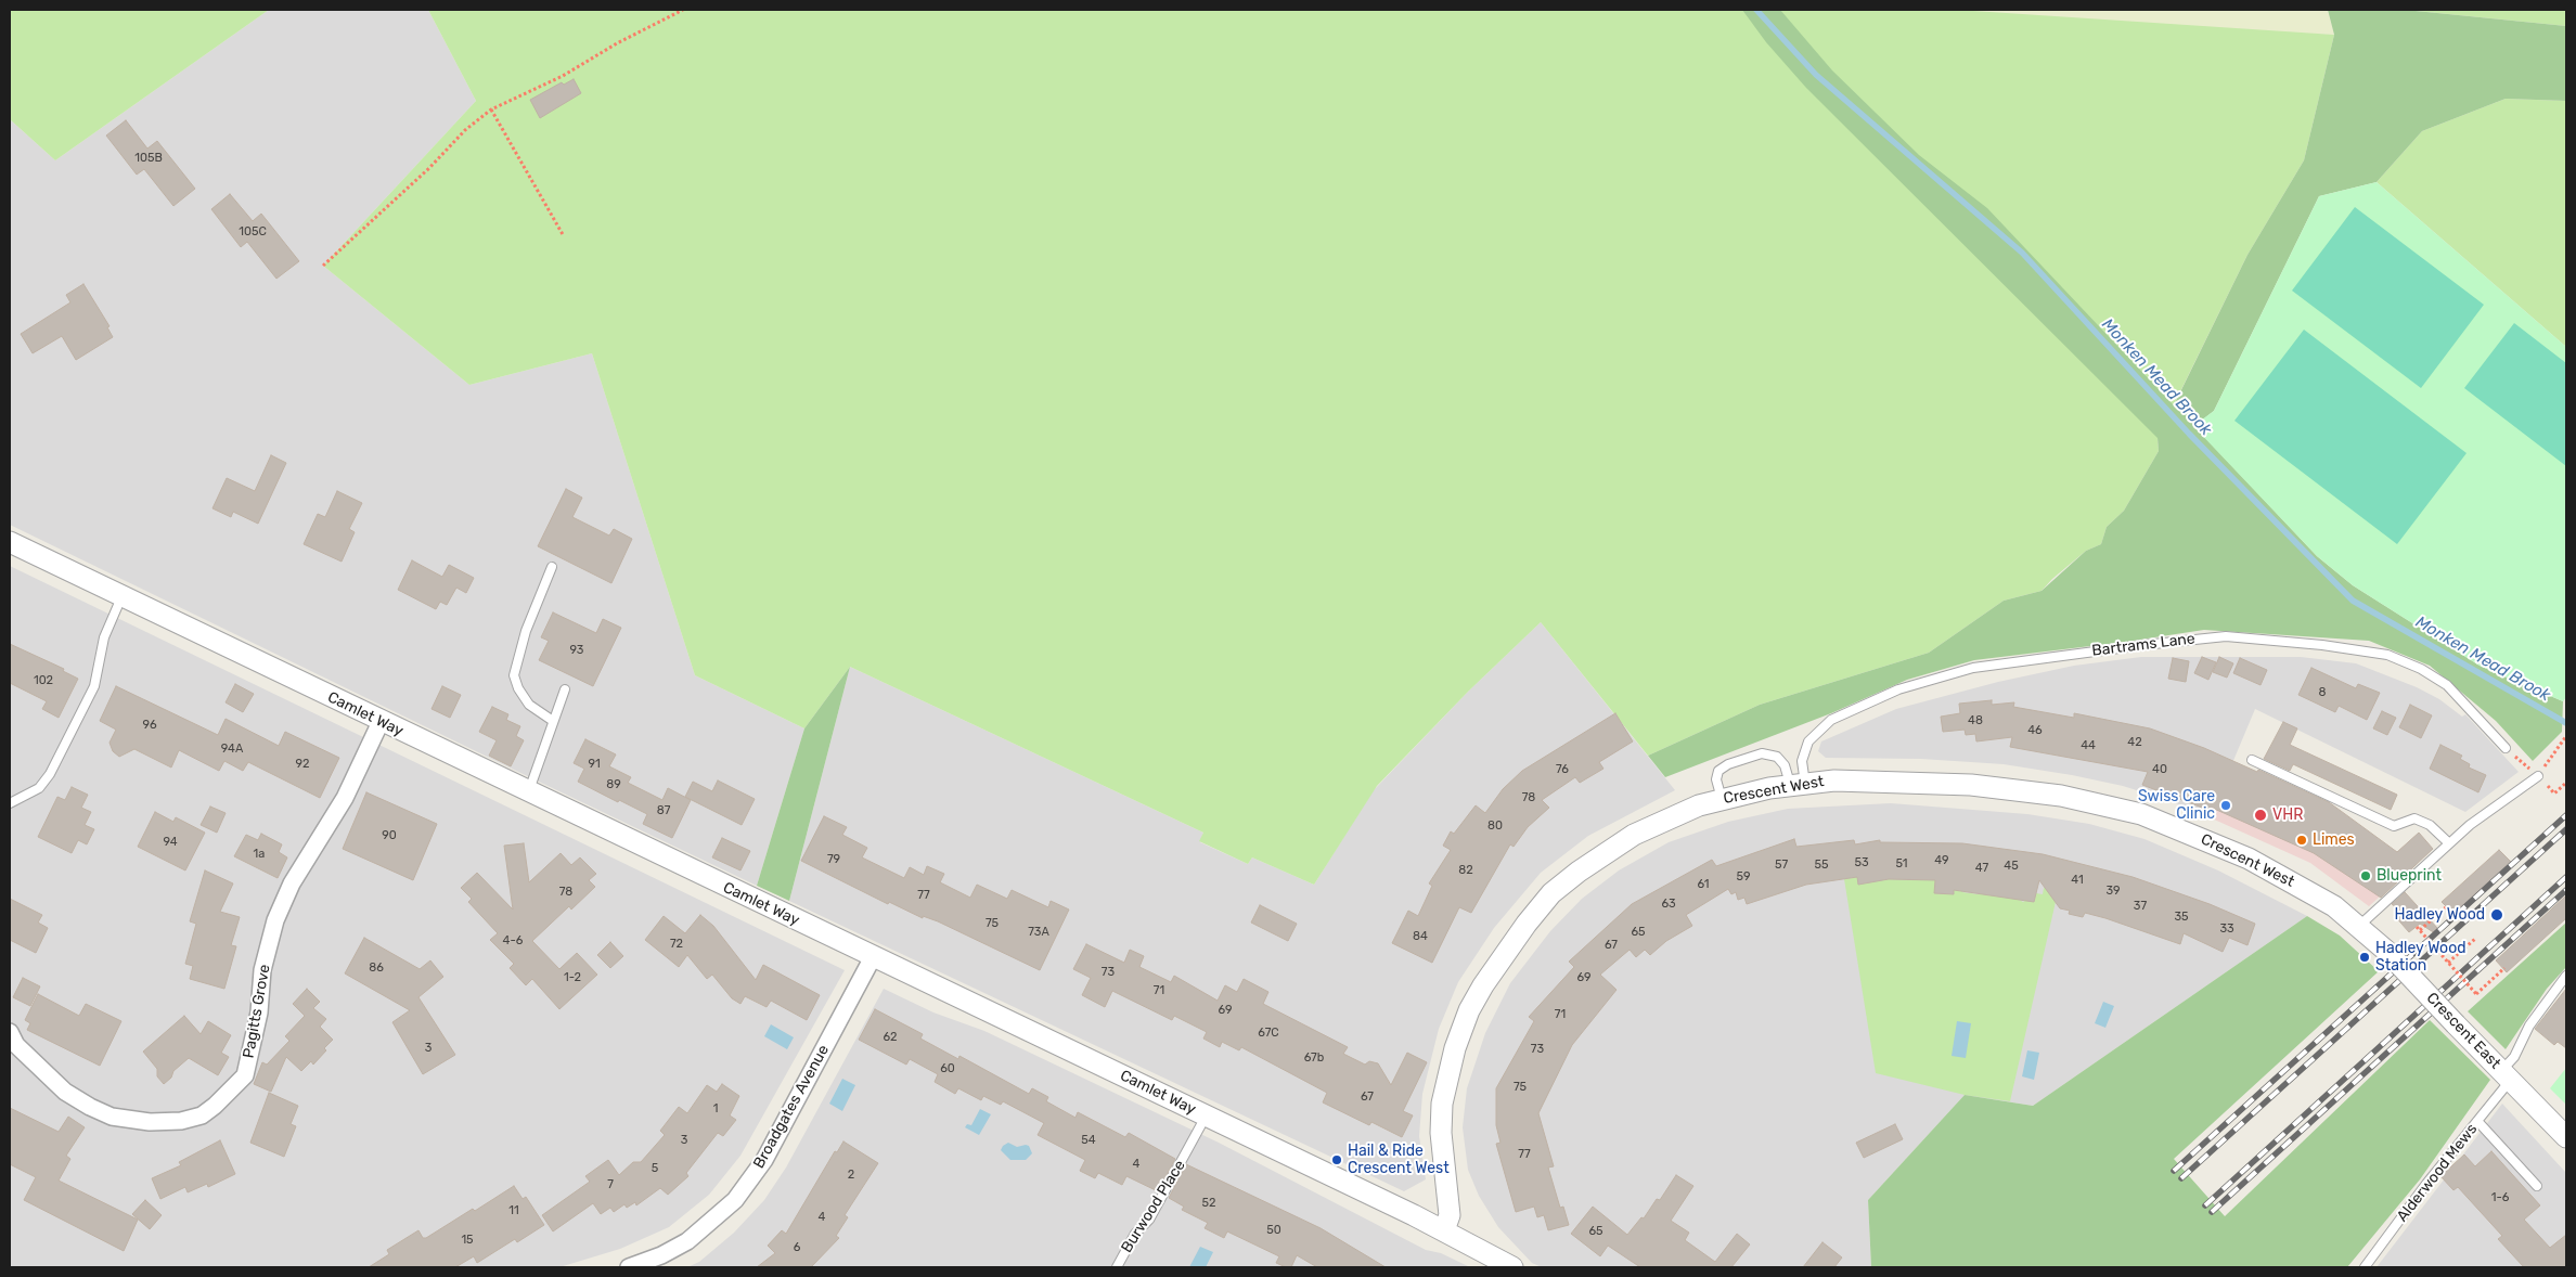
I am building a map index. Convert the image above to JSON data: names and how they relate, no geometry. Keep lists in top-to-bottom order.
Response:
{
  "streets": {
    "street": [
      "Camlet Way",
      "Crescent West",
      "Pagitts Grove",
      "Crescent East",
      "Broadgates Avenue"
    ],
    "lane": ["Bartrams Lane", "Alderwood Mews", "Burwood Place"]
  },
  "crossings": [
    ["Bartrams Lane", "Crescent West"],
    ["Camlet Way", "Crescent West"],
    ["Camlet Way", "Pagitts Grove"],
    ["Camlet Way", "Broadgates Avenue"],
    ["Camlet Way", "Burwood Place"],
    ["Crescent West", "Crescent East"],
    ["Crescent East", "Alderwood Mews"]
  ],
  "water": ["Monken Mead Brook"],
  "places": [
    "Swiss Care Clinic",
    "VHR",
    "Limes",
    "Blueprint",
    "Hadley Wood",
    "Hadley Wood Station",
    "Hail & Ride Crescent West"
  ],
  "house_numbers": [
    "105B",
    "105C",
    "93",
    "102",
    "8",
    "48",
    "96",
    "46",
    "42",
    "44",
    "94A",
    "92",
    "91",
    "76",
    "40",
    "89",
    "78",
    "87",
    "80",
    "90",
    "94",
    "1a",
    "79",
    "49",
    "53",
    "51",
    "57",
    "55",
    "45",
    "47",
    "82",
    "59",
    "41",
    "61",
    "39",
    "78",
    "77",
    "63",
    "37",
    "35",
    "75",
    "33",
    "73A",
    "65",
    "84",
    "4-6",
    "72",
    "67",
    "86",
    "73",
    "1-2",
    "69",
    "71",
    "69",
    "71",
    "67C",
    "62",
    "3",
    "73",
    "67b",
    "60",
    "75",
    "67",
    "1",
    "3",
    "54",
    "77",
    "4",
    "5",
    "2",
    "7",
    "1-6",
    "52",
    "11",
    "4",
    "50",
    "65",
    "15",
    "6"
  ]
}
